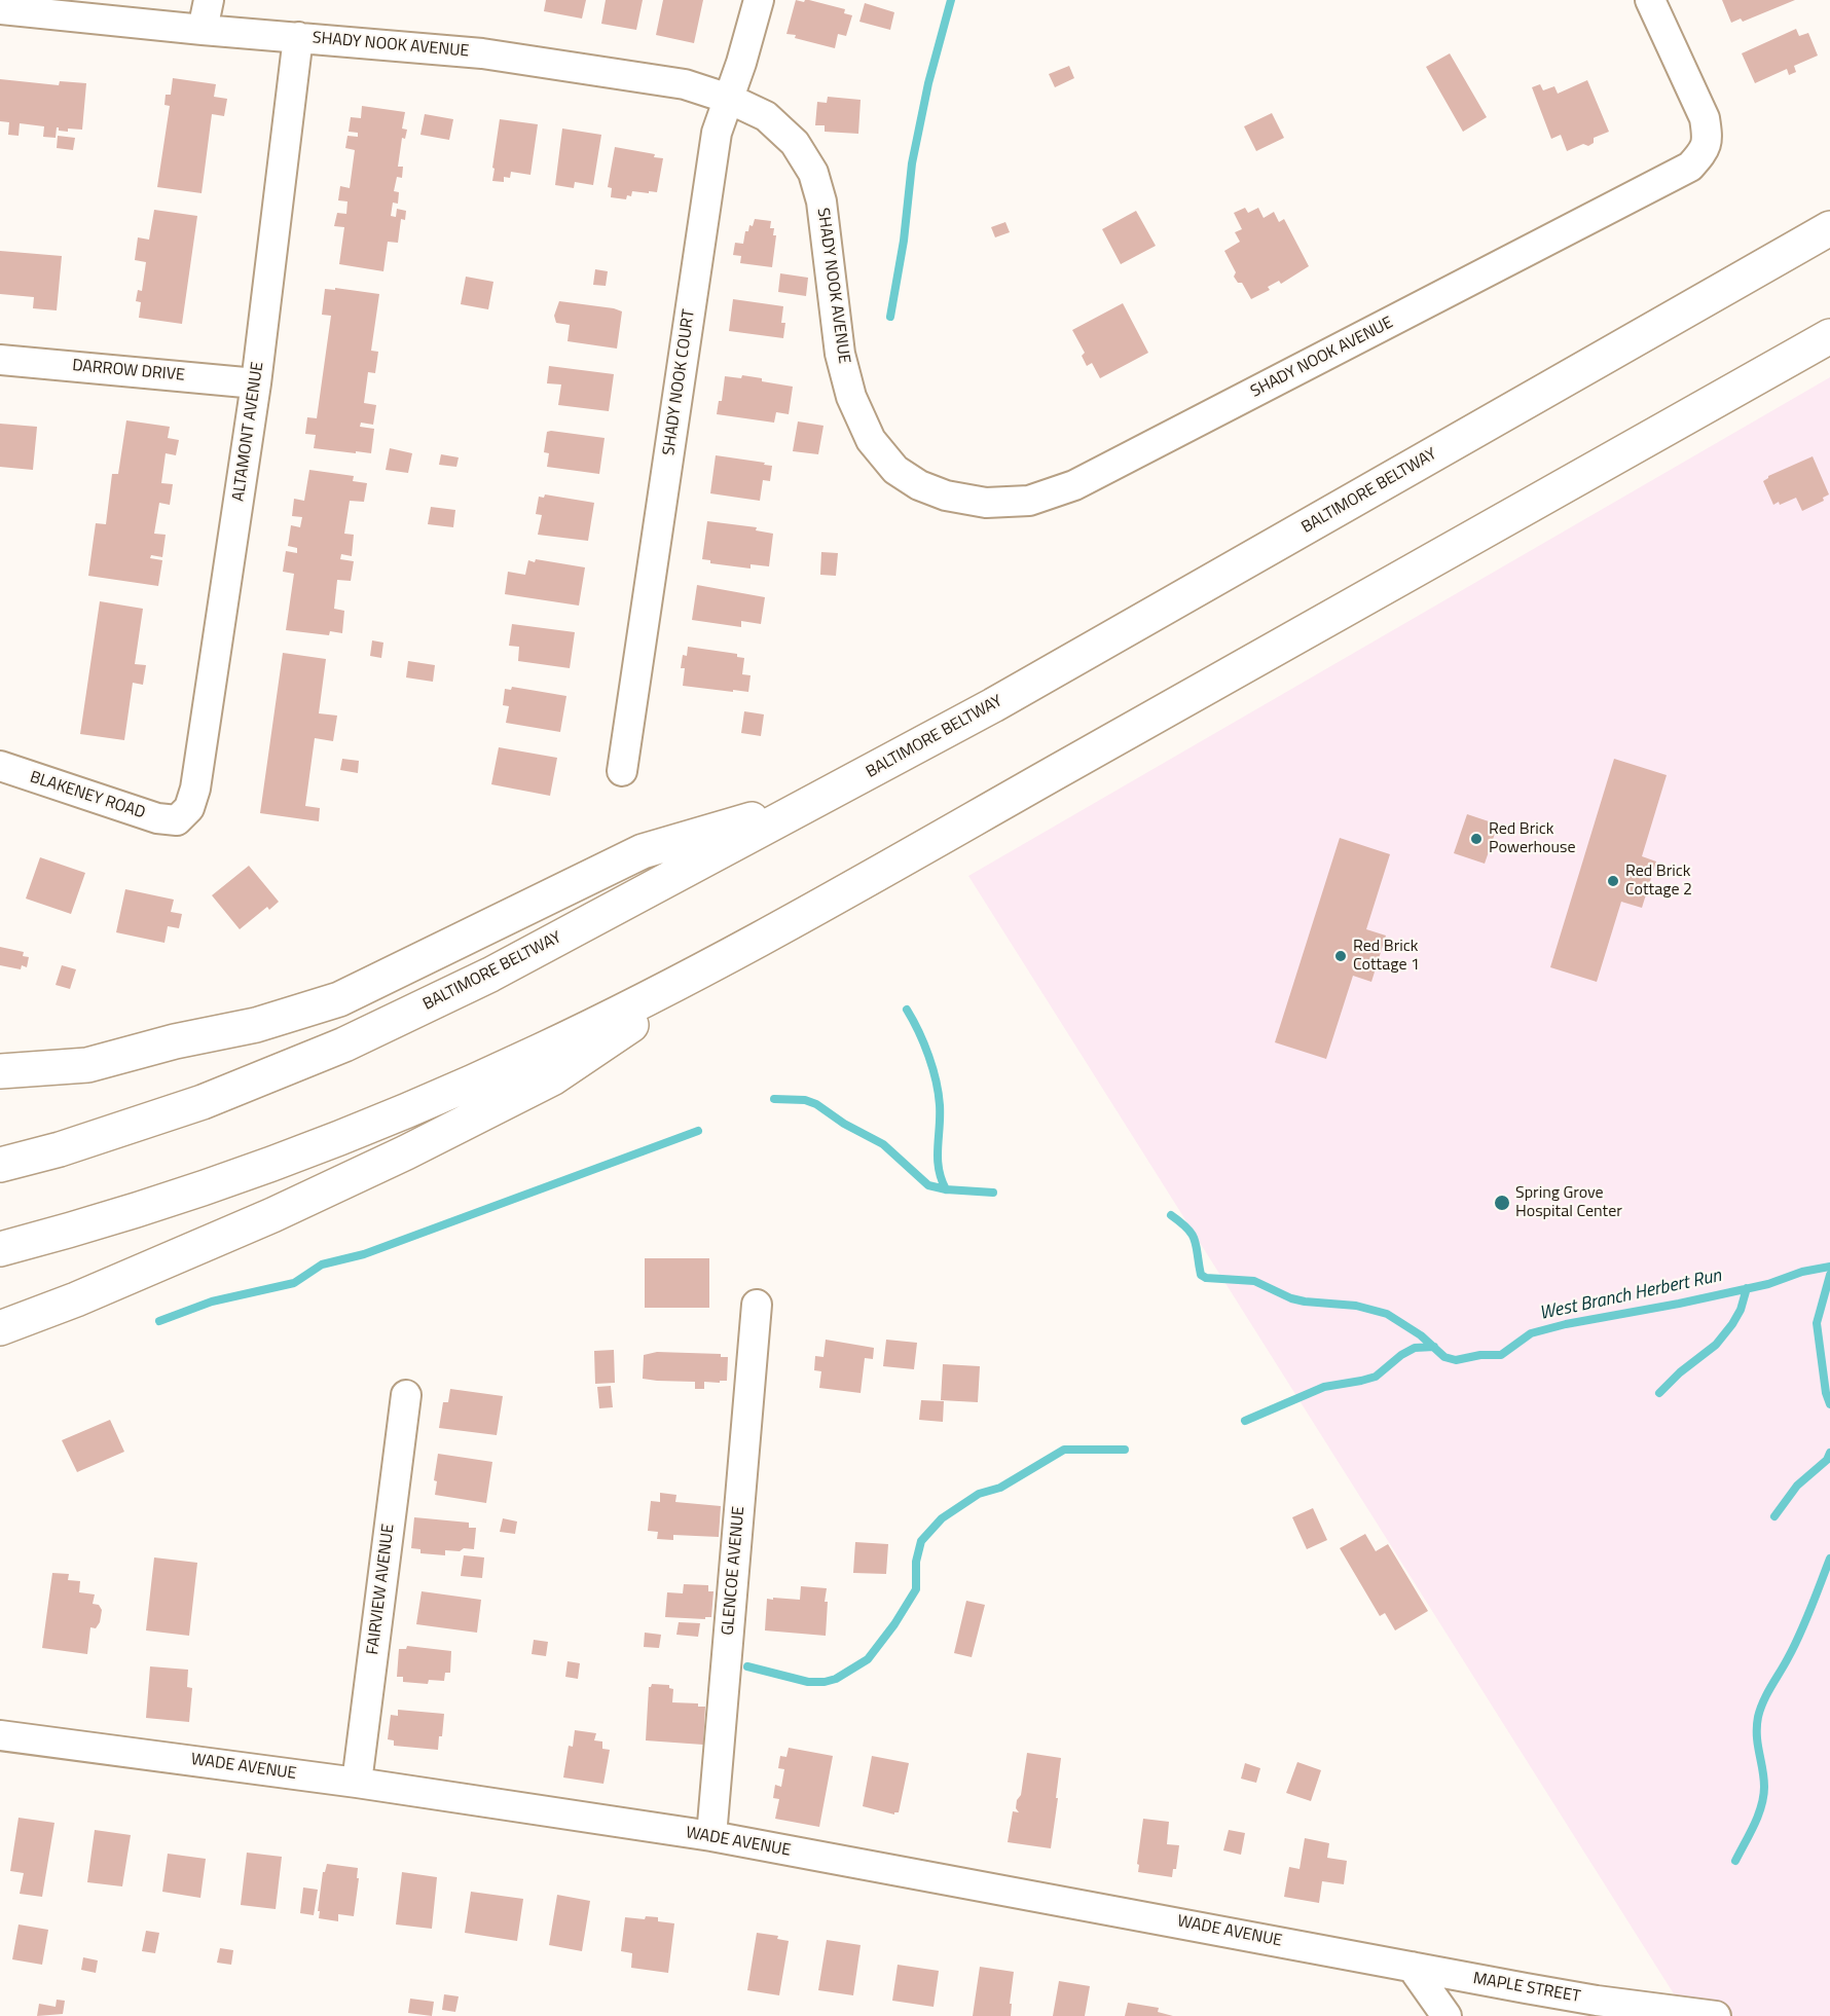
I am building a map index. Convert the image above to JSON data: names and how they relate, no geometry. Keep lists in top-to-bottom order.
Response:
{
  "streets": {
    "highway": ["BALTIMORE BELTWAY"],
    "street": [
      "SHADY NOOK AVENUE",
      "DARROW DRIVE",
      "SHADY NOOK COURT",
      "ALTAMONT AVENUE",
      "BLAKENEY ROAD",
      "GLENCOE AVENUE",
      "FAIRVIEW AVENUE",
      "WADE AVENUE",
      "MAPLE STREET"
    ]
  },
  "crossings": [
    ["SHADY NOOK AVENUE", "SHADY NOOK COURT"],
    ["SHADY NOOK AVENUE", "ALTAMONT AVENUE"],
    ["DARROW DRIVE", "ALTAMONT AVENUE"],
    ["ALTAMONT AVENUE", "BLAKENEY ROAD"],
    ["GLENCOE AVENUE", "WADE AVENUE"],
    ["FAIRVIEW AVENUE", "WADE AVENUE"],
    ["WADE AVENUE", "MAPLE STREET"]
  ],
  "water": ["West Branch Herbert Run"],
  "places": [
    "Red Brick Powerhouse",
    "Red Brick Cottage 2",
    "Red Brick Cottage 1",
    "Spring Grove Hospital Center"
  ]
}
